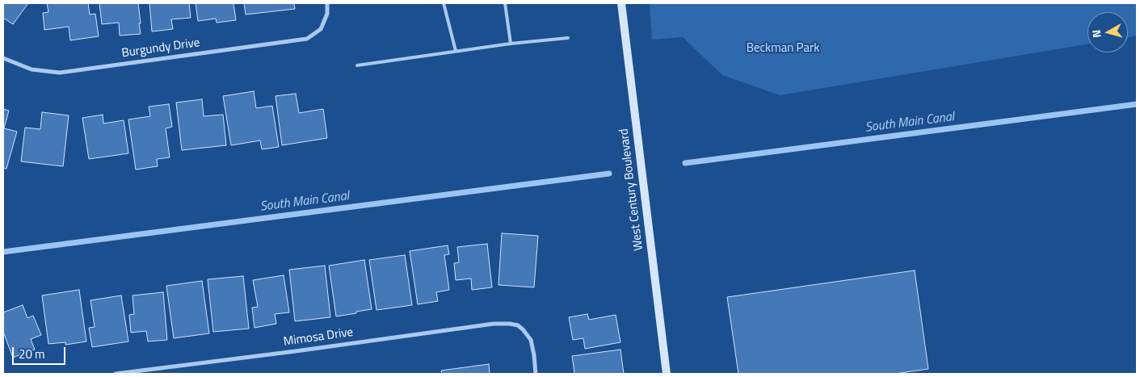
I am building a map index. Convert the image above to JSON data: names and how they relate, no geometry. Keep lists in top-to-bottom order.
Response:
{
  "streets": {
    "street": ["Burgundy Drive", "West Century Boulevard", "Mimosa Drive"]
  },
  "water": ["South Main Canal"],
  "parks": ["Beckman Park"],
  "scale_bar": "20 m",
  "north": "left"
}
